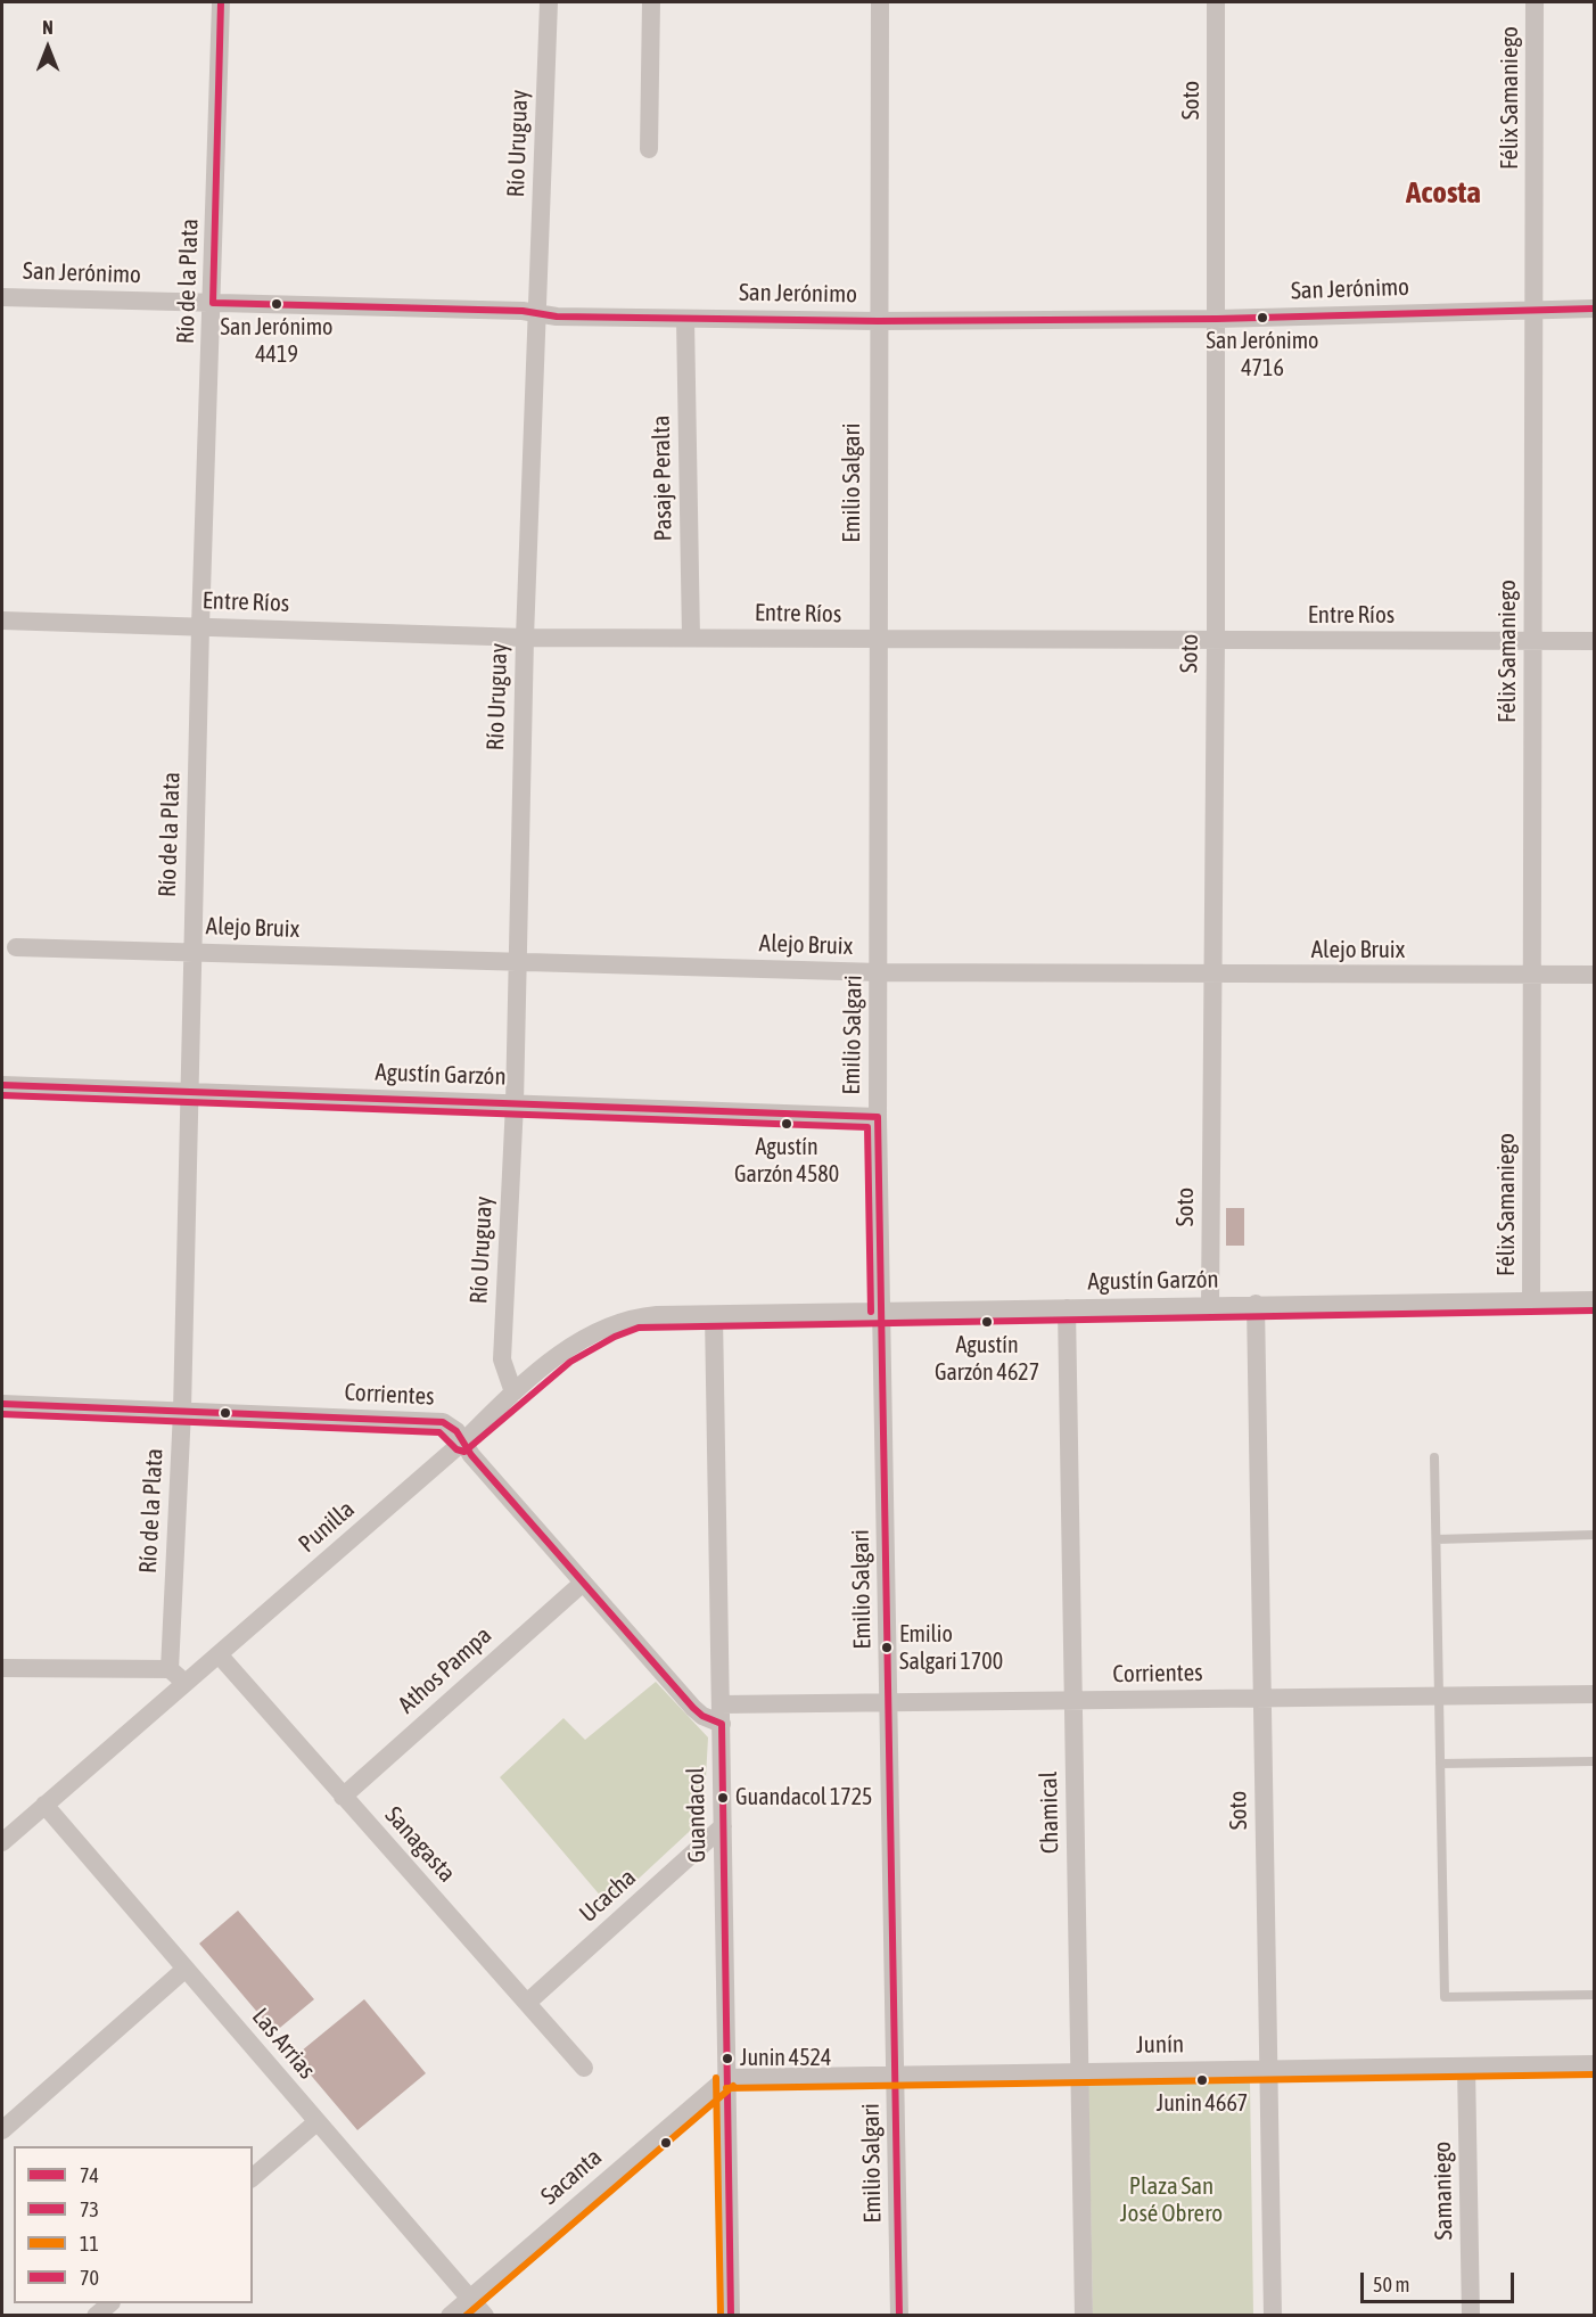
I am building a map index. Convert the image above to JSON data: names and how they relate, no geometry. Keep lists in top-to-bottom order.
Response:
{
  "streets": {
    "street": [
      "Félix Samaniego",
      "Soto",
      "Río Uruguay",
      "San Jerónimo",
      "Río de la Plata",
      "Pasaje Peralta",
      "Emilio Salgari",
      "Entre Ríos",
      "Alejo Bruix",
      "Agustín Garzón",
      "Corrientes",
      "Punilla",
      "Athos Pampa",
      "Chamical",
      "Guandacol",
      "Sanagasta",
      "Ucacha",
      "Las Arrias",
      "Junín",
      "Sacanta",
      "Samaniego"
    ]
  },
  "crossings": [
    ["Félix Samaniego", "San Jerónimo"],
    ["Félix Samaniego", "Entre Ríos"],
    ["Félix Samaniego", "Alejo Bruix"],
    ["Félix Samaniego", "Agustín Garzón"],
    ["Soto", "San Jerónimo"],
    ["Soto", "Entre Ríos"],
    ["Soto", "Alejo Bruix"],
    ["Soto", "Agustín Garzón"],
    ["Soto", "Corrientes"],
    ["Soto", "Junín"],
    ["Río Uruguay", "San Jerónimo"],
    ["Río Uruguay", "Entre Ríos"],
    ["Río Uruguay", "Alejo Bruix"],
    ["Río Uruguay", "Agustín Garzón"],
    ["Río Uruguay", "Punilla"],
    ["San Jerónimo", "Río de la Plata"],
    ["San Jerónimo", "Pasaje Peralta"],
    ["San Jerónimo", "Emilio Salgari"],
    ["Río de la Plata", "Entre Ríos"],
    ["Río de la Plata", "Alejo Bruix"],
    ["Río de la Plata", "Agustín Garzón"],
    ["Río de la Plata", "Corrientes"],
    ["Río de la Plata", "Punilla"],
    ["Pasaje Peralta", "Entre Ríos"],
    ["Emilio Salgari", "Entre Ríos"],
    ["Emilio Salgari", "Alejo Bruix"],
    ["Emilio Salgari", "Agustín Garzón"],
    ["Emilio Salgari", "Corrientes"],
    ["Emilio Salgari", "Junín"],
    ["Agustín Garzón", "Punilla"],
    ["Agustín Garzón", "Chamical"],
    ["Agustín Garzón", "Guandacol"],
    ["Corrientes", "Punilla"],
    ["Corrientes", "Athos Pampa"],
    ["Corrientes", "Chamical"],
    ["Corrientes", "Guandacol"],
    ["Punilla", "Guandacol"],
    ["Punilla", "Sanagasta"],
    ["Punilla", "Las Arrias"],
    ["Athos Pampa", "Sanagasta"],
    ["Chamical", "Junín"],
    ["Guandacol", "Ucacha"],
    ["Guandacol", "Junín"],
    ["Guandacol", "Sacanta"],
    ["Sanagasta", "Ucacha"],
    ["Las Arrias", "Sacanta"],
    ["Junín", "Sacanta"],
    ["Junín", "Samaniego"]
  ],
  "districts": ["Acosta"],
  "parks": ["Plaza San José Obrero"],
  "places": [
    "San Jerónimo 4419",
    "San Jerónimo 4716",
    "Agustín Garzón 4580",
    "Agustín Garzón 4627",
    "Emilio Salgari 1700",
    "Guandacol 1725",
    "Junin 4524",
    "Junin 4667"
  ],
  "lines": [
    "transit line 70",
    "transit line 74",
    "transit line 73",
    "transit line 11"
  ],
  "legend": [
    "74",
    "73",
    "11",
    "70"
  ],
  "scale_bar": "50 m",
  "north": "top"
}
